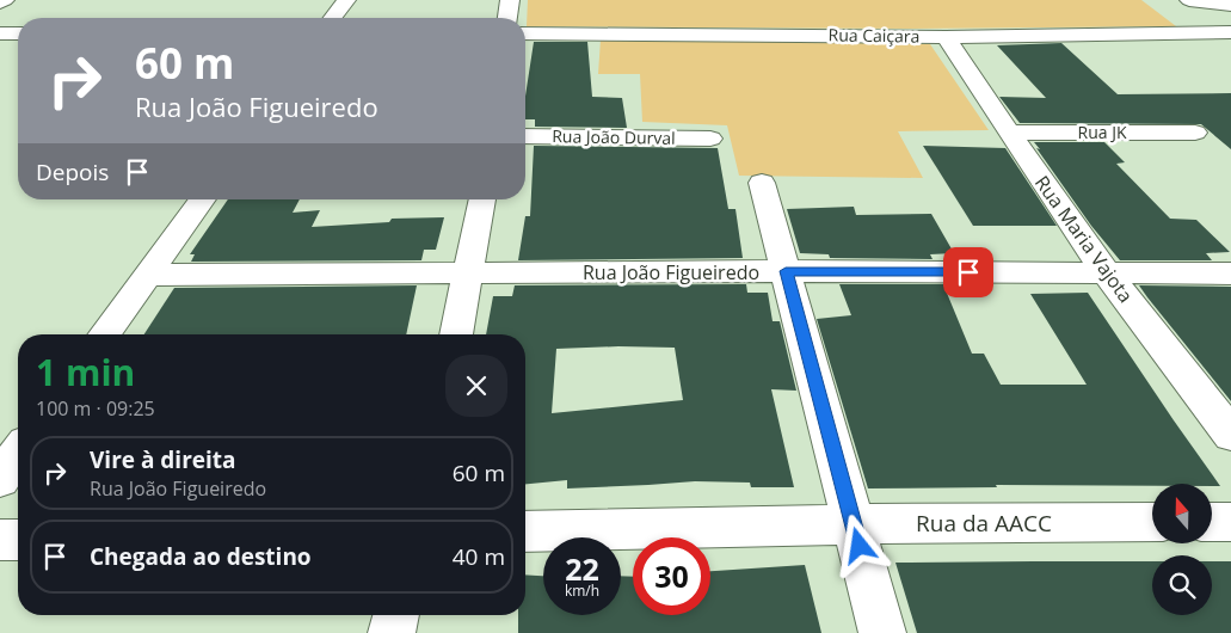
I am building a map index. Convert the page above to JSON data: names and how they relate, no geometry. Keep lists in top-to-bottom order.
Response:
{
  "streets": {
    "street": [
      "Rua Caiçara",
      "Rua JK",
      "Rua João Durval",
      "Rua Maria Vajota",
      "Rua João Figueiredo",
      "Rua da AACC"
    ]
  },
  "crossings": [
    ["Rua Caiçara", "Rua Maria Vajota"],
    ["Rua JK", "Rua Maria Vajota"],
    ["Rua Maria Vajota", "Rua João Figueiredo"]
  ],
  "north": "top",
  "page": {
    "turn": ["60 m", "Rua João Figueiredo"],
    "then": "Depois",
    "heading": ["1 min", "100 m · 09:25"],
    "list": [
      {
        "name": "Vire à direita",
        "note": "Rua João Figueiredo",
        "value": "60 m"
      },
      {
        "name": "Chegada ao destino",
        "value": "40 m"
      }
    ],
    "speed": "22 km/h",
    "limit": "30"
  }
}
